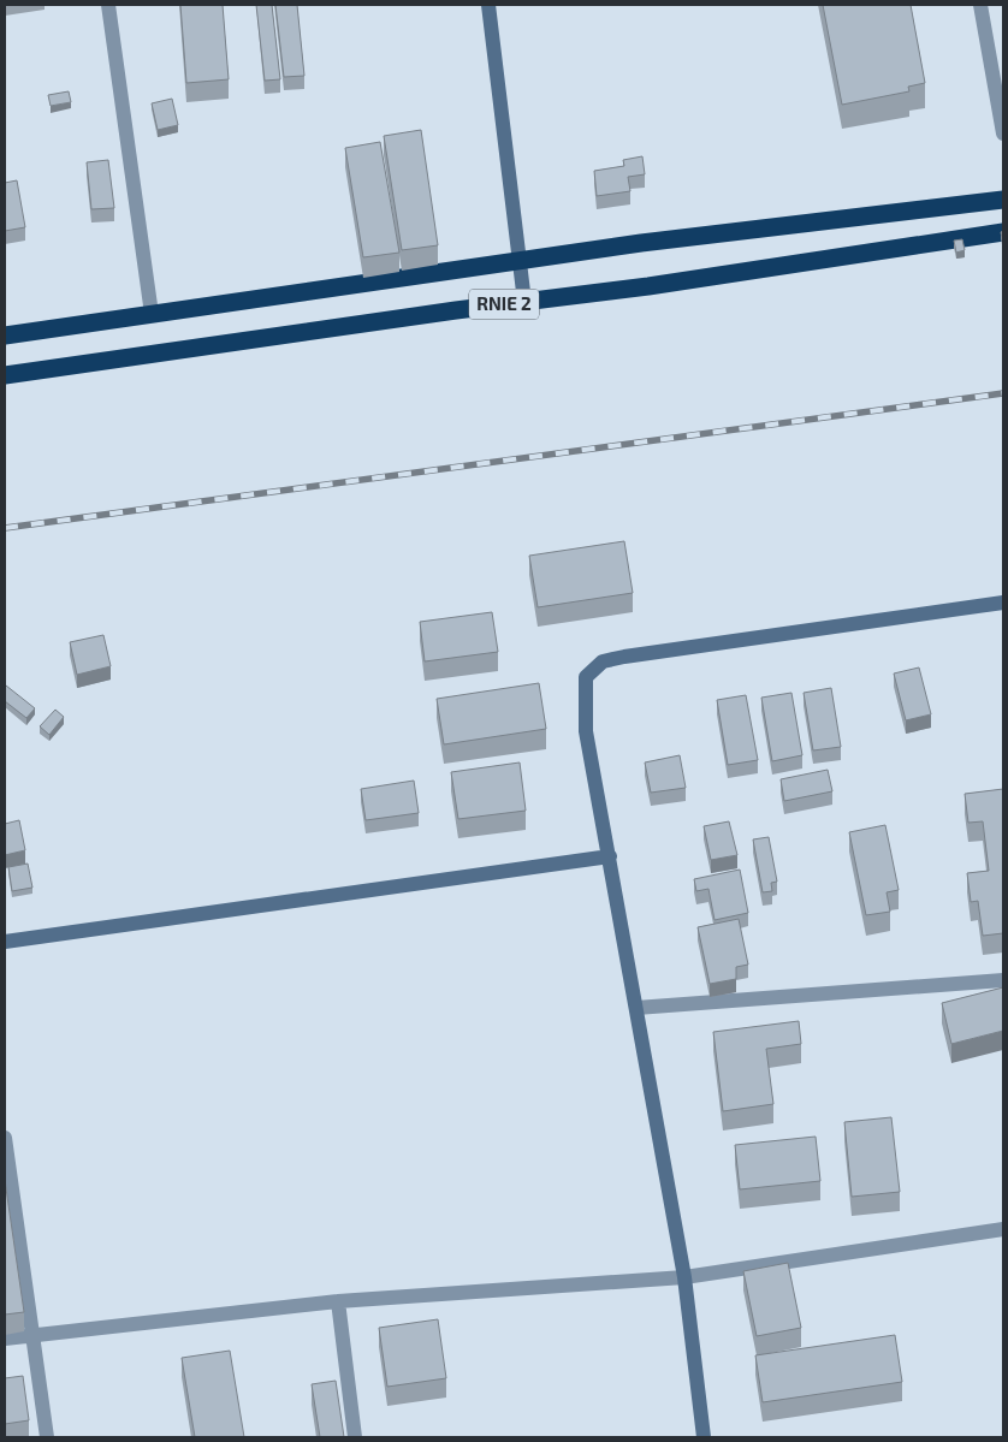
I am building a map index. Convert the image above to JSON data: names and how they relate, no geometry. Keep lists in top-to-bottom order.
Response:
{
  "streets": {
    "highway": ["RNIE 2"]
  }
}
